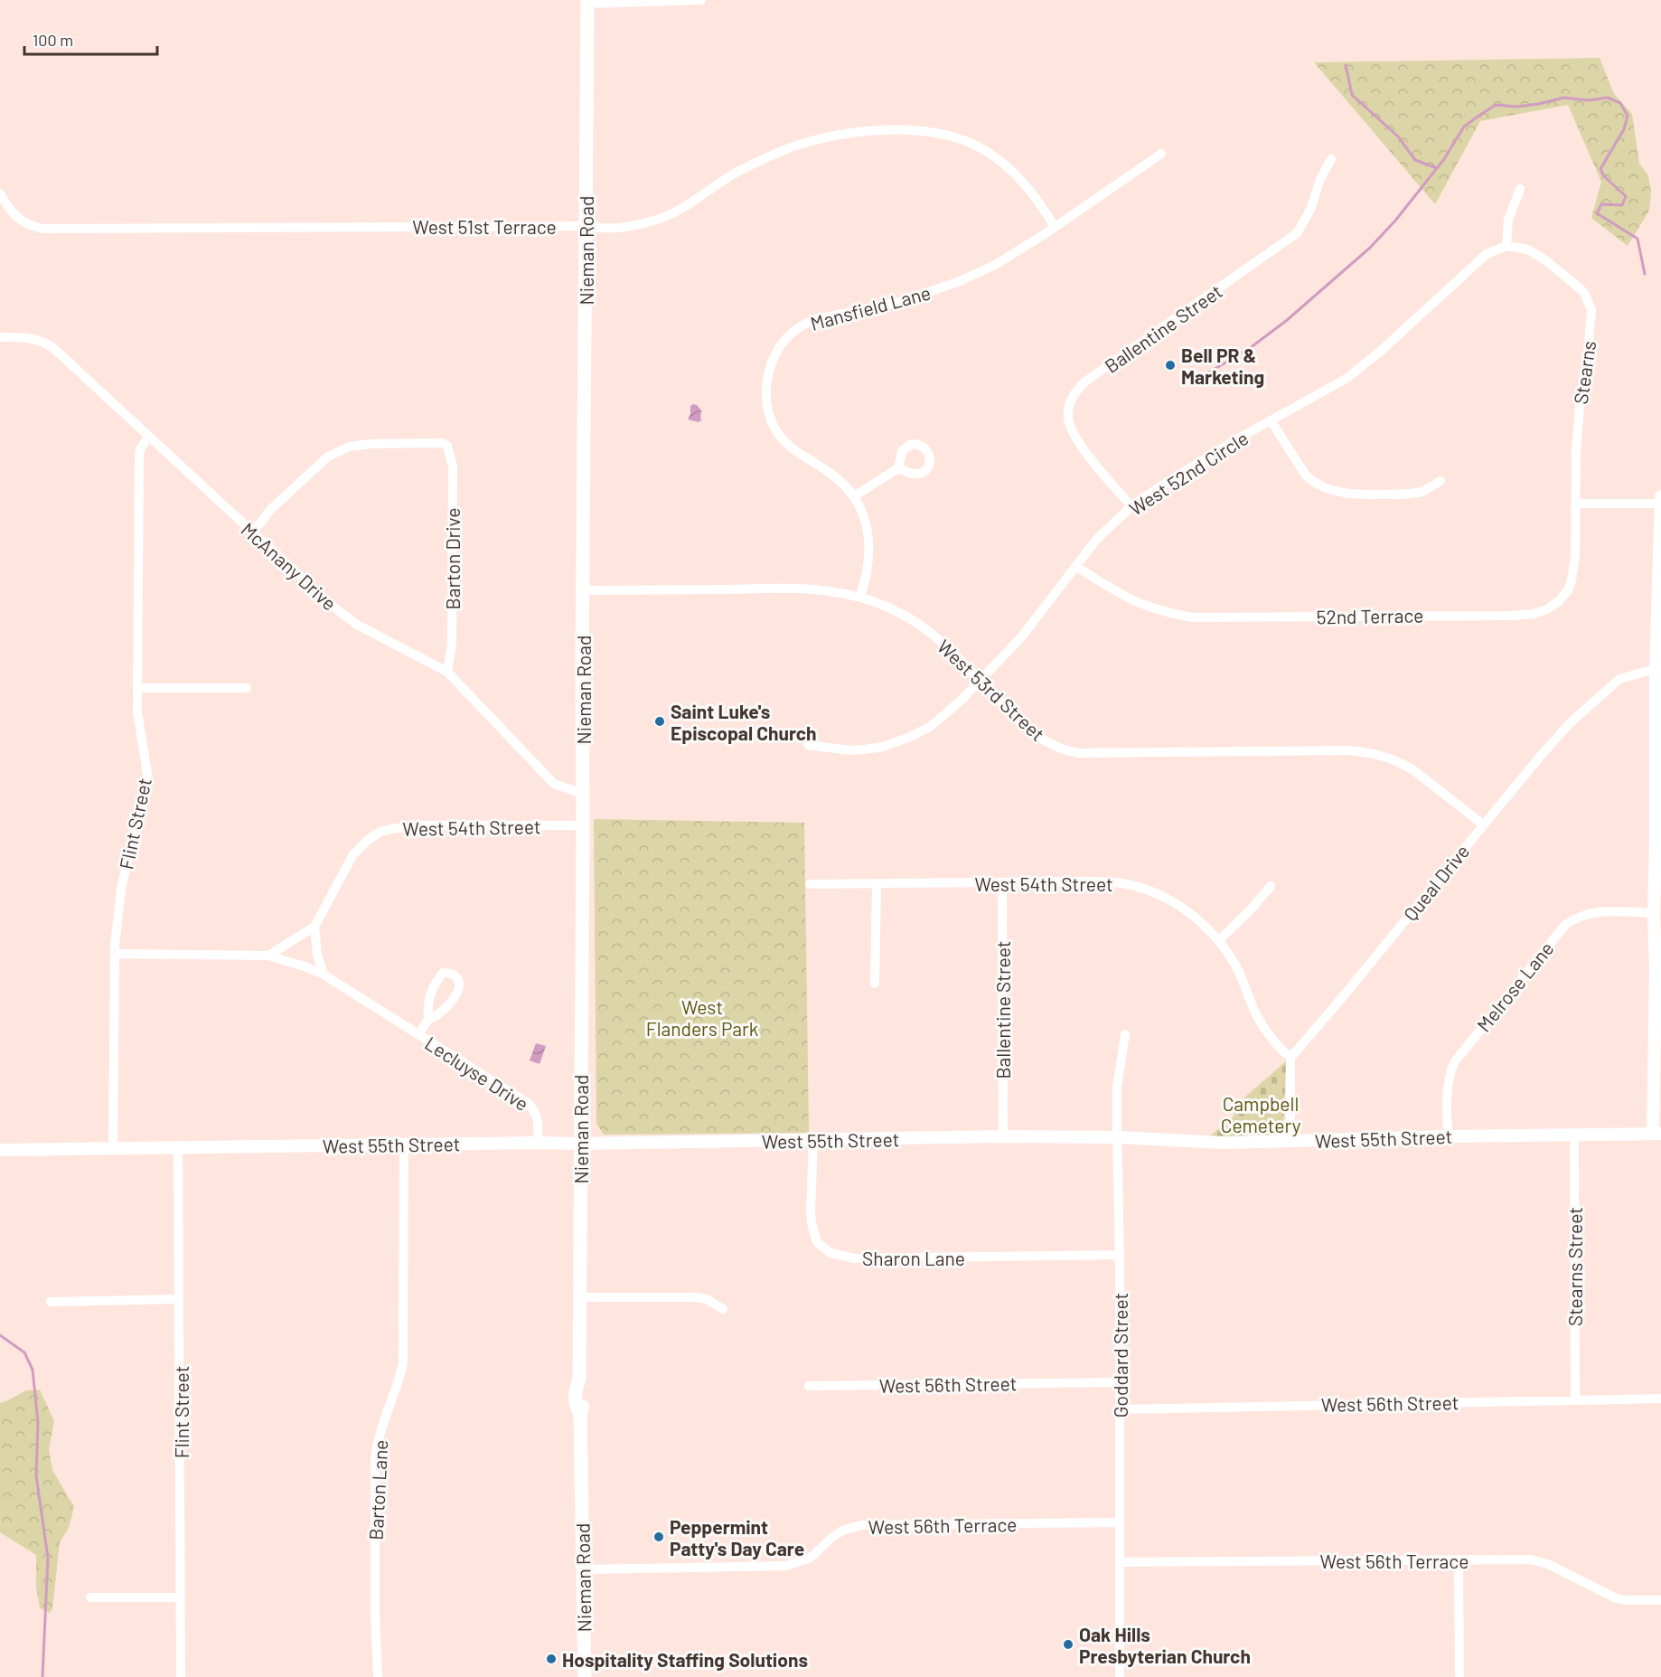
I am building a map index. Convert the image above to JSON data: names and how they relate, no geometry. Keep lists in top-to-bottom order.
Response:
{
  "streets": {
    "main road": ["Nieman Road"],
    "street": [
      "West 51st Terrace",
      "Mansfield Lane",
      "Ballentine Street",
      "Stearns",
      "West 52nd Circle",
      "Barton Drive",
      "McAnany Drive",
      "52nd Terrace",
      "West 53rd Street",
      "Flint Street",
      "West 54th Street",
      "Queal Drive",
      "Melrose Lane",
      "Lecluyse Drive",
      "West 55th Street",
      "Sharon Lane",
      "Stearns Street",
      "Goddard Street",
      "West 56th Street",
      "Barton Lane",
      "West 56th Terrace"
    ]
  },
  "crossings": [
    ["West 51st Terrace", "Nieman Road"],
    ["West 51st Terrace", "Mansfield Lane"],
    ["Nieman Road", "McAnany Drive"],
    ["Nieman Road", "West 53rd Street"],
    ["Nieman Road", "West 54th Street"],
    ["Nieman Road", "West 55th Street"],
    ["Nieman Road", "West 56th Terrace"],
    ["Mansfield Lane", "West 53rd Street"],
    ["Ballentine Street", "West 52nd Circle"],
    ["Ballentine Street", "West 54th Street"],
    ["Ballentine Street", "West 55th Street"],
    ["Stearns", "West 52nd Circle"],
    ["Stearns", "52nd Terrace"],
    ["West 52nd Circle", "52nd Terrace"],
    ["West 52nd Circle", "West 53rd Street"],
    ["Barton Drive", "McAnany Drive"],
    ["McAnany Drive", "Flint Street"],
    ["West 53rd Street", "Queal Drive"],
    ["Flint Street", "West 55th Street"],
    ["West 54th Street", "Queal Drive"],
    ["West 54th Street", "Lecluyse Drive"],
    ["Melrose Lane", "West 55th Street"],
    ["Lecluyse Drive", "West 55th Street"],
    ["West 55th Street", "Sharon Lane"],
    ["West 55th Street", "Stearns Street"],
    ["West 55th Street", "Goddard Street"],
    ["West 55th Street", "Barton Lane"],
    ["Sharon Lane", "Goddard Street"],
    ["Stearns Street", "West 56th Street"],
    ["Goddard Street", "West 56th Street"],
    ["Goddard Street", "West 56th Terrace"]
  ],
  "parks": ["West Flanders Park", "Campbell Cemetery"],
  "places": [
    "Bell PR & Marketing",
    "Saint Luke's Episcopal Church",
    "Peppermint Patty's Day Care",
    "Oak Hills Presbyterian Church",
    "Hospitality Staffing Solutions"
  ],
  "scale_bar": "100 m"
}
